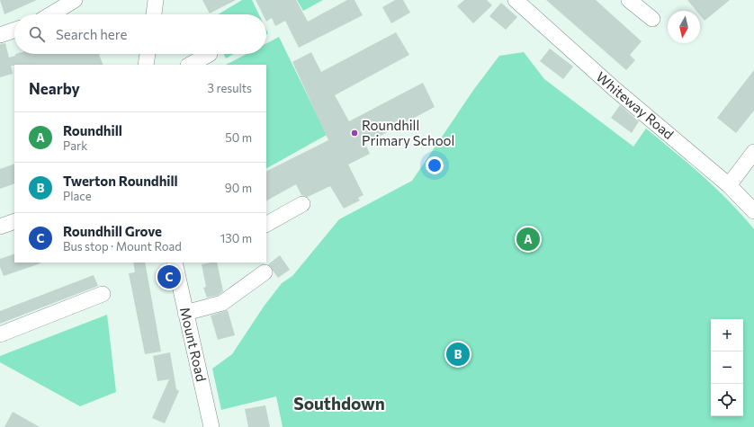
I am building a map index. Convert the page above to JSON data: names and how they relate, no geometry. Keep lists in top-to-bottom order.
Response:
{
  "streets": {
    "street": ["Whiteway Road", "Mount Road"]
  },
  "districts": ["Southdown"],
  "places": ["Roundhill Primary School"],
  "north": "bottom",
  "page": {
    "search": "Search here",
    "heading": ["Nearby", "3 results"],
    "list": [
      {
        "mark": "A",
        "name": "Roundhill",
        "note": "Park",
        "value": "50 m"
      },
      {
        "mark": "B",
        "name": "Twerton Roundhill",
        "note": "Place",
        "value": "90 m"
      },
      {
        "mark": "C",
        "name": "Roundhill Grove",
        "note": "Bus stop · Mount Road",
        "value": "130 m"
      }
    ],
    "pins": ["A", "C", "B"],
    "map_buttons": ["+", "−"]
  }
}
